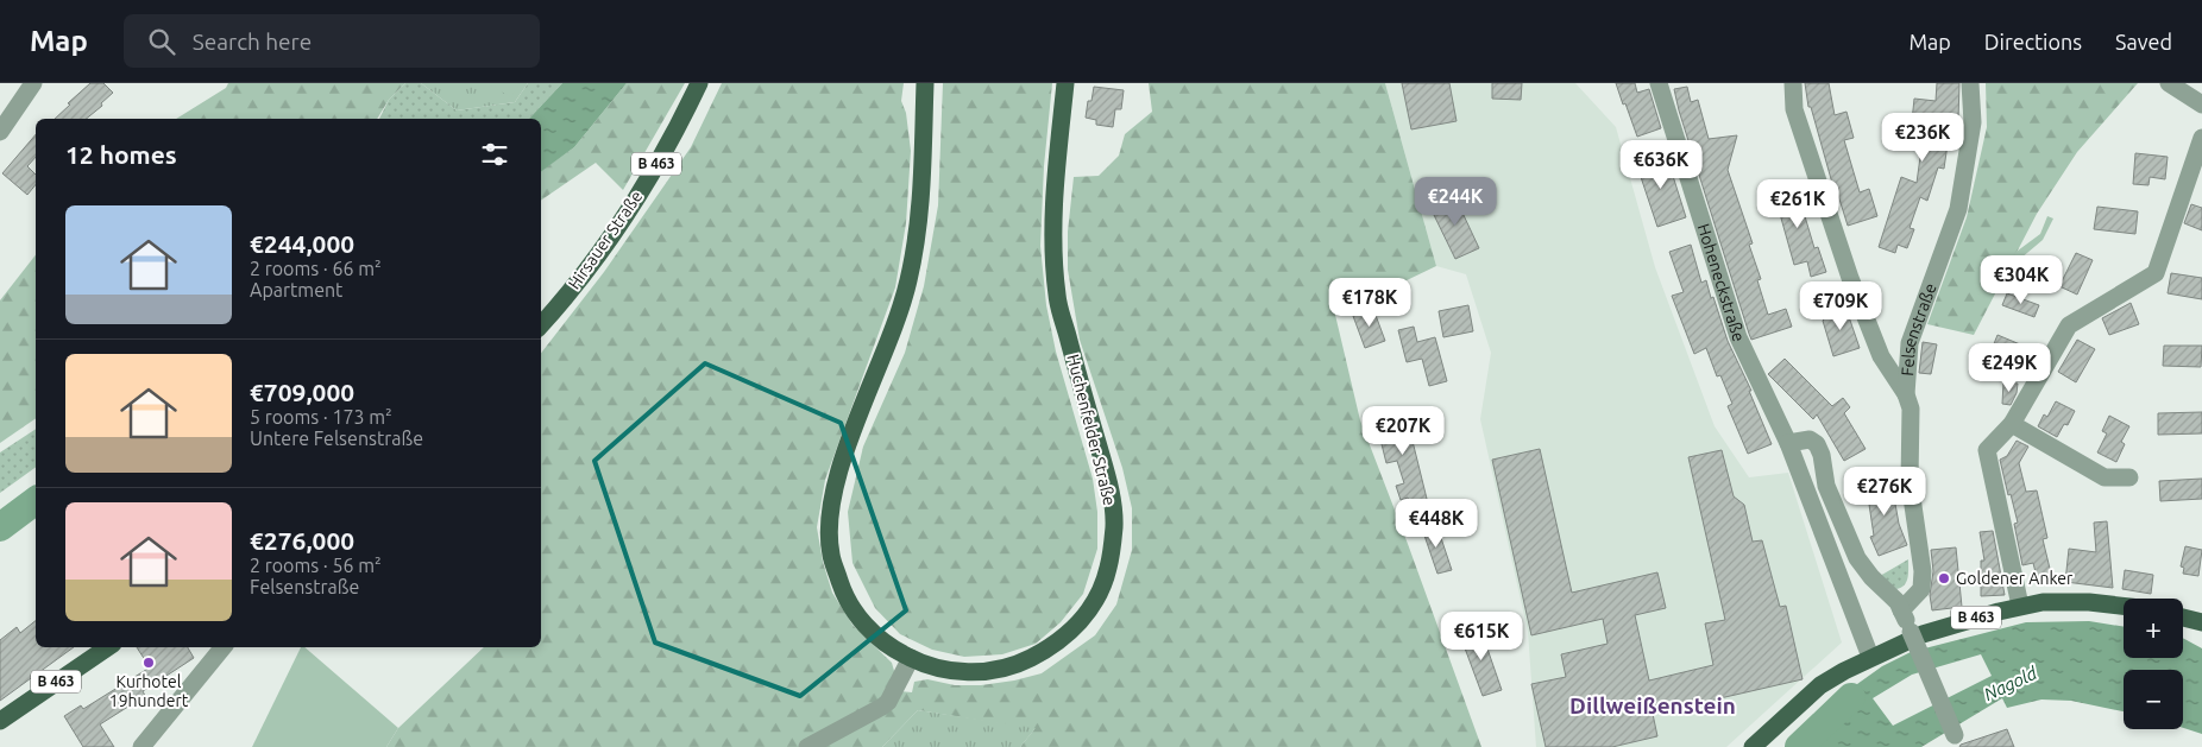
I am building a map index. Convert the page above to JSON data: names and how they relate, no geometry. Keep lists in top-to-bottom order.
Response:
{
  "streets": {
    "main road": ["B 463", "Hirsauer Straße", "Huchenfelder Straße"],
    "street": ["Hoheneckstraße", "Felsenstraße"]
  },
  "crossings": [
    ["B 463", "Hoheneckstraße"]
  ],
  "districts": ["Dillweißenstein"],
  "water": ["Nagold"],
  "places": ["Goldener Anker", "Kurhotel 19hundert"],
  "page": {
    "header": "Map",
    "search": "Search here",
    "nav": ["Map", "Directions", "Saved"],
    "price": [
      "€236K",
      "€636K",
      "€244K",
      "€261K",
      "€304K",
      "€178K",
      "€709K",
      "€249K",
      "€207K",
      "€276K",
      "€448K",
      "€615K"
    ],
    "heading": "12 homes",
    "list": [
      {
        "name": "€244,000",
        "note": "2 rooms · 66 m² · Apartment"
      },
      {
        "name": "€709,000",
        "note": "5 rooms · 173 m² · Untere Felsenstraße"
      },
      {
        "name": "€276,000",
        "note": "2 rooms · 56 m² · Felsenstraße"
      }
    ],
    "map_buttons": ["+", "−"]
  }
}
